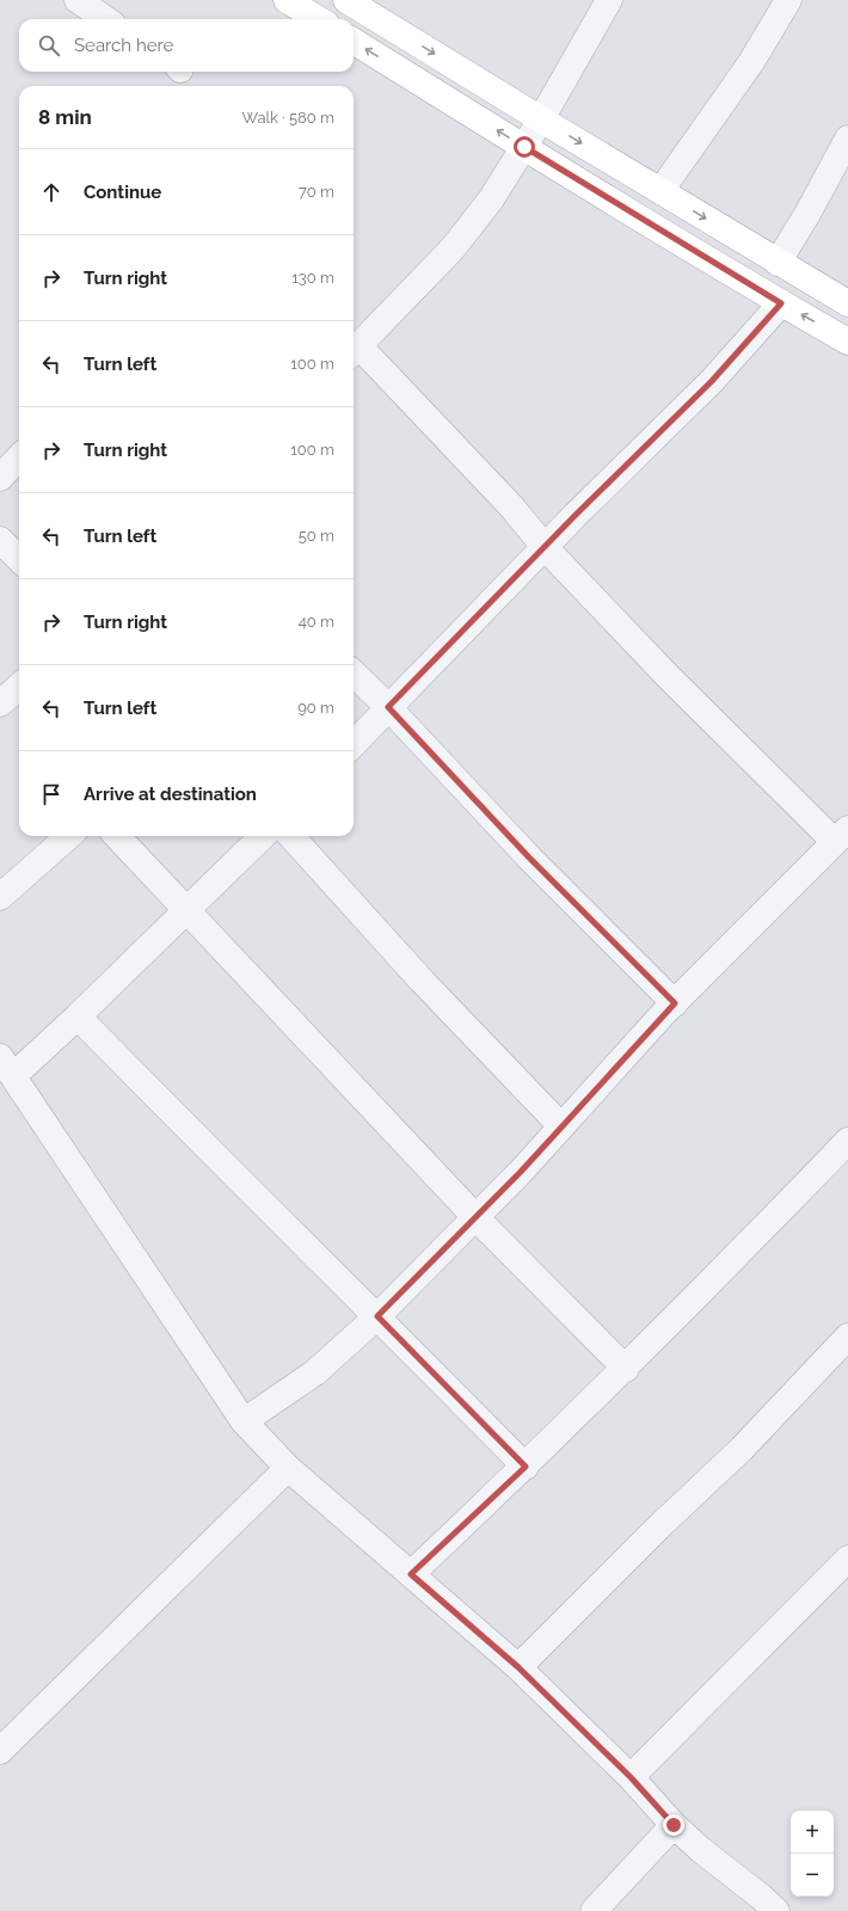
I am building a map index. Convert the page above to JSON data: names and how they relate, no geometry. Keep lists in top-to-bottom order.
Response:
{
  "page": {
    "search": "Search here",
    "heading": ["8 min", "Walk · 580 m"],
    "list": [
      ["Continue", "70 m"],
      ["Turn right", "130 m"],
      ["Turn left", "100 m"],
      ["Turn right", "100 m"],
      ["Turn left", "50 m"],
      ["Turn right", "40 m"],
      ["Turn left", "90 m"],
      "Arrive at destination"
    ],
    "map_buttons": ["+", "−"]
  }
}
